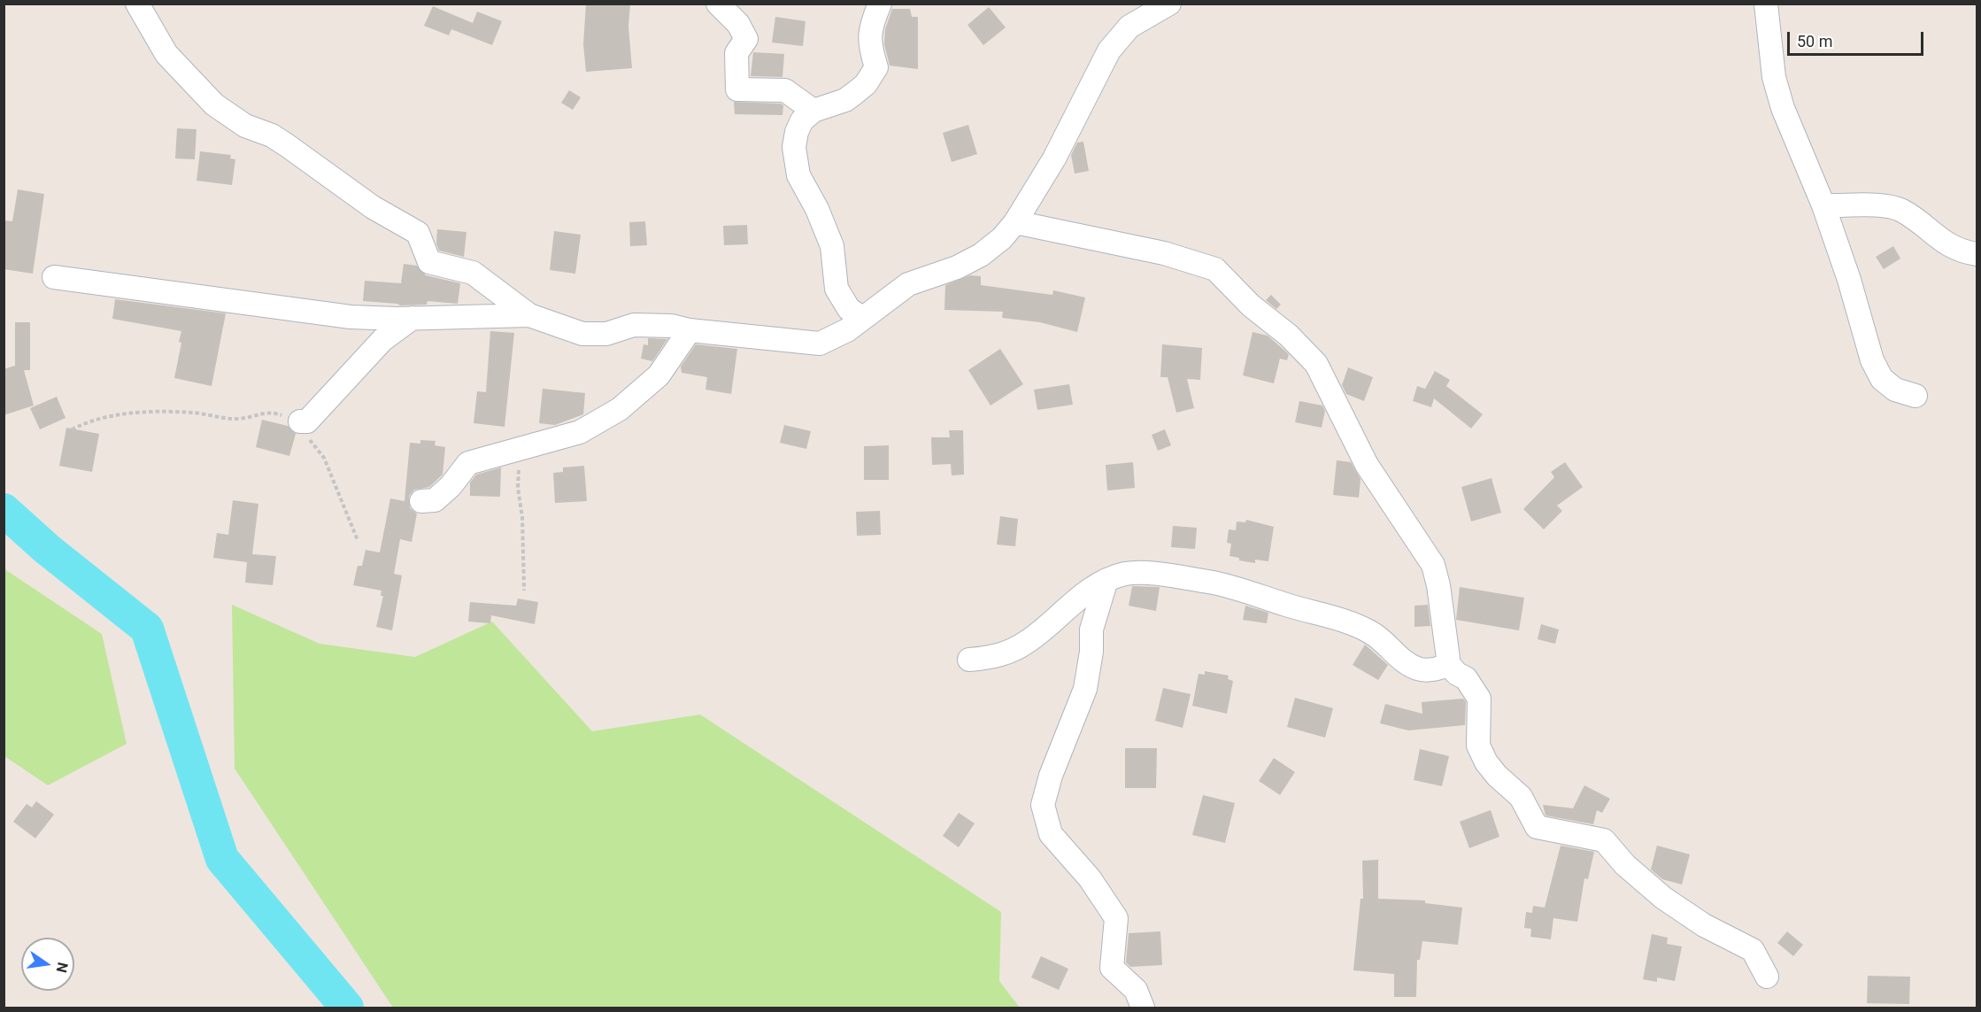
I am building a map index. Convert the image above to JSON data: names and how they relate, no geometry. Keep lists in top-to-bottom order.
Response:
{
  "scale_bar": "50 m",
  "north": "right"
}
